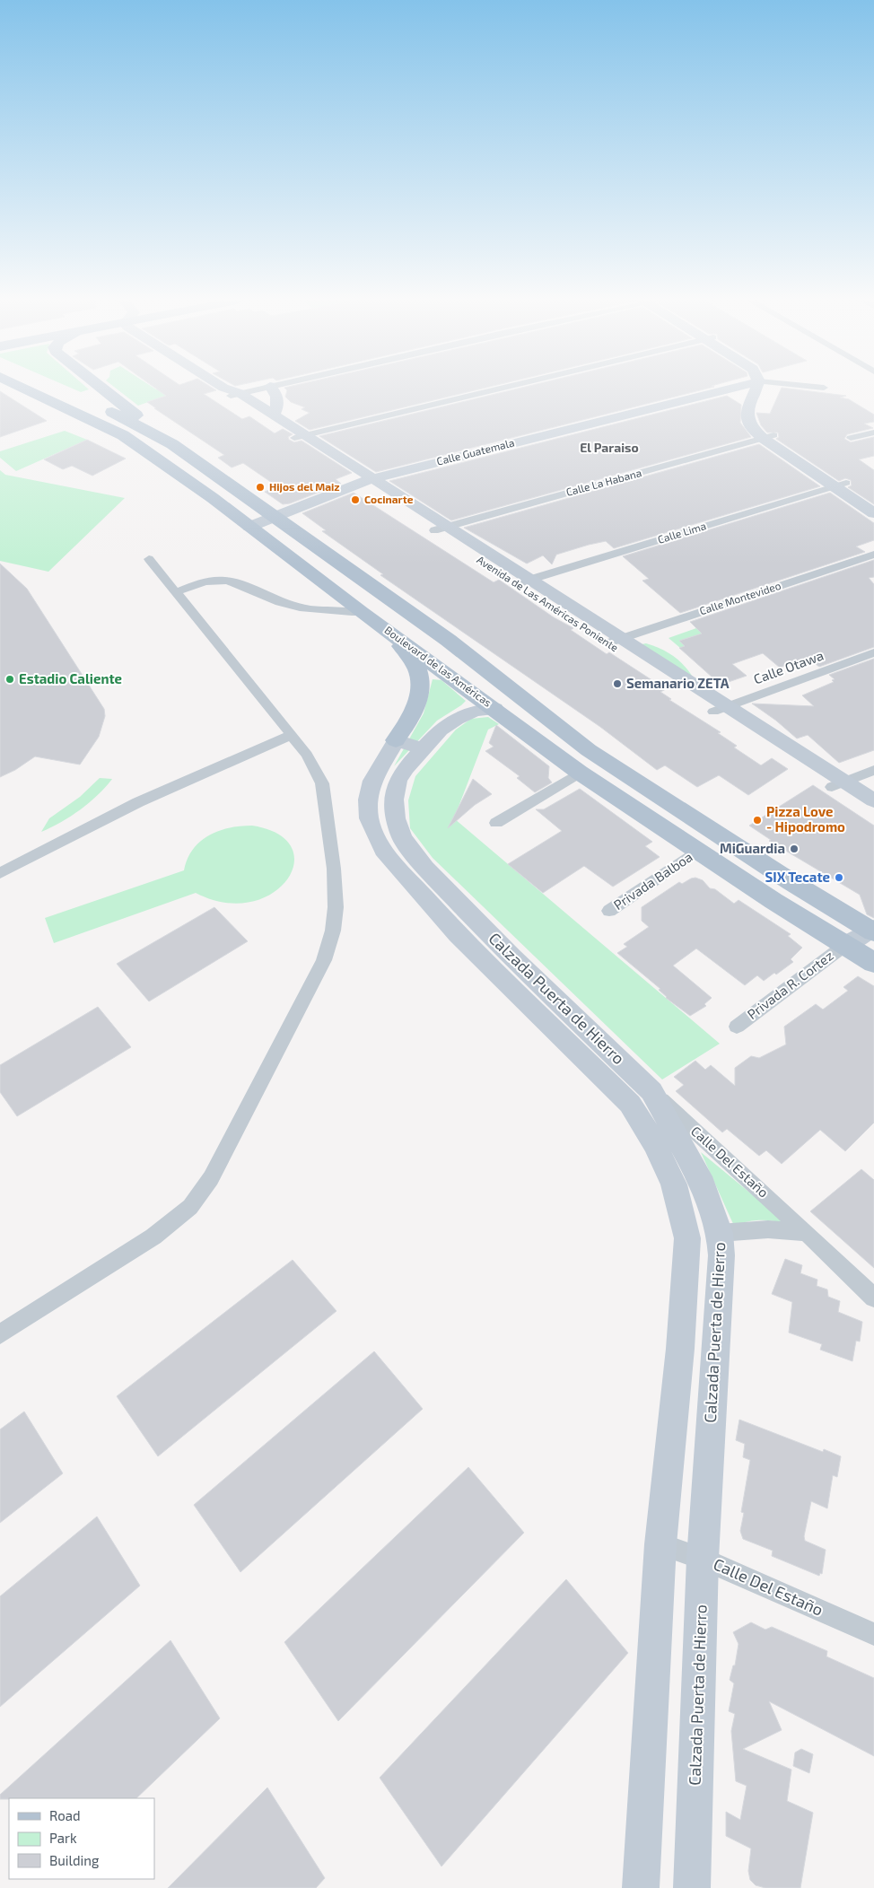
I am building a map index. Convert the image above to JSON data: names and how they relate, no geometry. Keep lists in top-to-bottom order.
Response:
{
  "streets": {
    "main road": ["Boulevard de las Américas"],
    "street": [
      "Calle Guatemala",
      "Calle La Habana",
      "Calle Lima",
      "Calle Montevideo",
      "Avenida de Las Américas Poniente",
      "Calle Otawa",
      "Privada Balboa",
      "Privada R. Cortez",
      "Calzada Puerta de Hierro",
      "Calle Del Estaño"
    ]
  },
  "crossings": [
    ["Calle Guatemala", "Avenida de Las Américas Poniente"],
    ["Calle Guatemala", "Boulevard de las Américas"],
    ["Calle La Habana", "Avenida de Las Américas Poniente"],
    ["Calle Lima", "Avenida de Las Américas Poniente"],
    ["Calle Montevideo", "Avenida de Las Américas Poniente"],
    ["Avenida de Las Américas Poniente", "Calle Otawa"],
    ["Boulevard de las Américas", "Privada Balboa"],
    ["Boulevard de las Américas", "Privada R. Cortez"],
    ["Boulevard de las Américas", "Calzada Puerta de Hierro"],
    ["Calzada Puerta de Hierro", "Calle Del Estaño"]
  ],
  "districts": ["El Paraiso"],
  "places": [
    "Hijos del Maiz",
    "Cocinarte",
    "Estadio Caliente",
    "Semanario ZETA",
    "Pizza Love - Hipodromo",
    "MiGuardia",
    "SIX Tecate"
  ],
  "legend": ["Road", "Park", "Building"]
}
